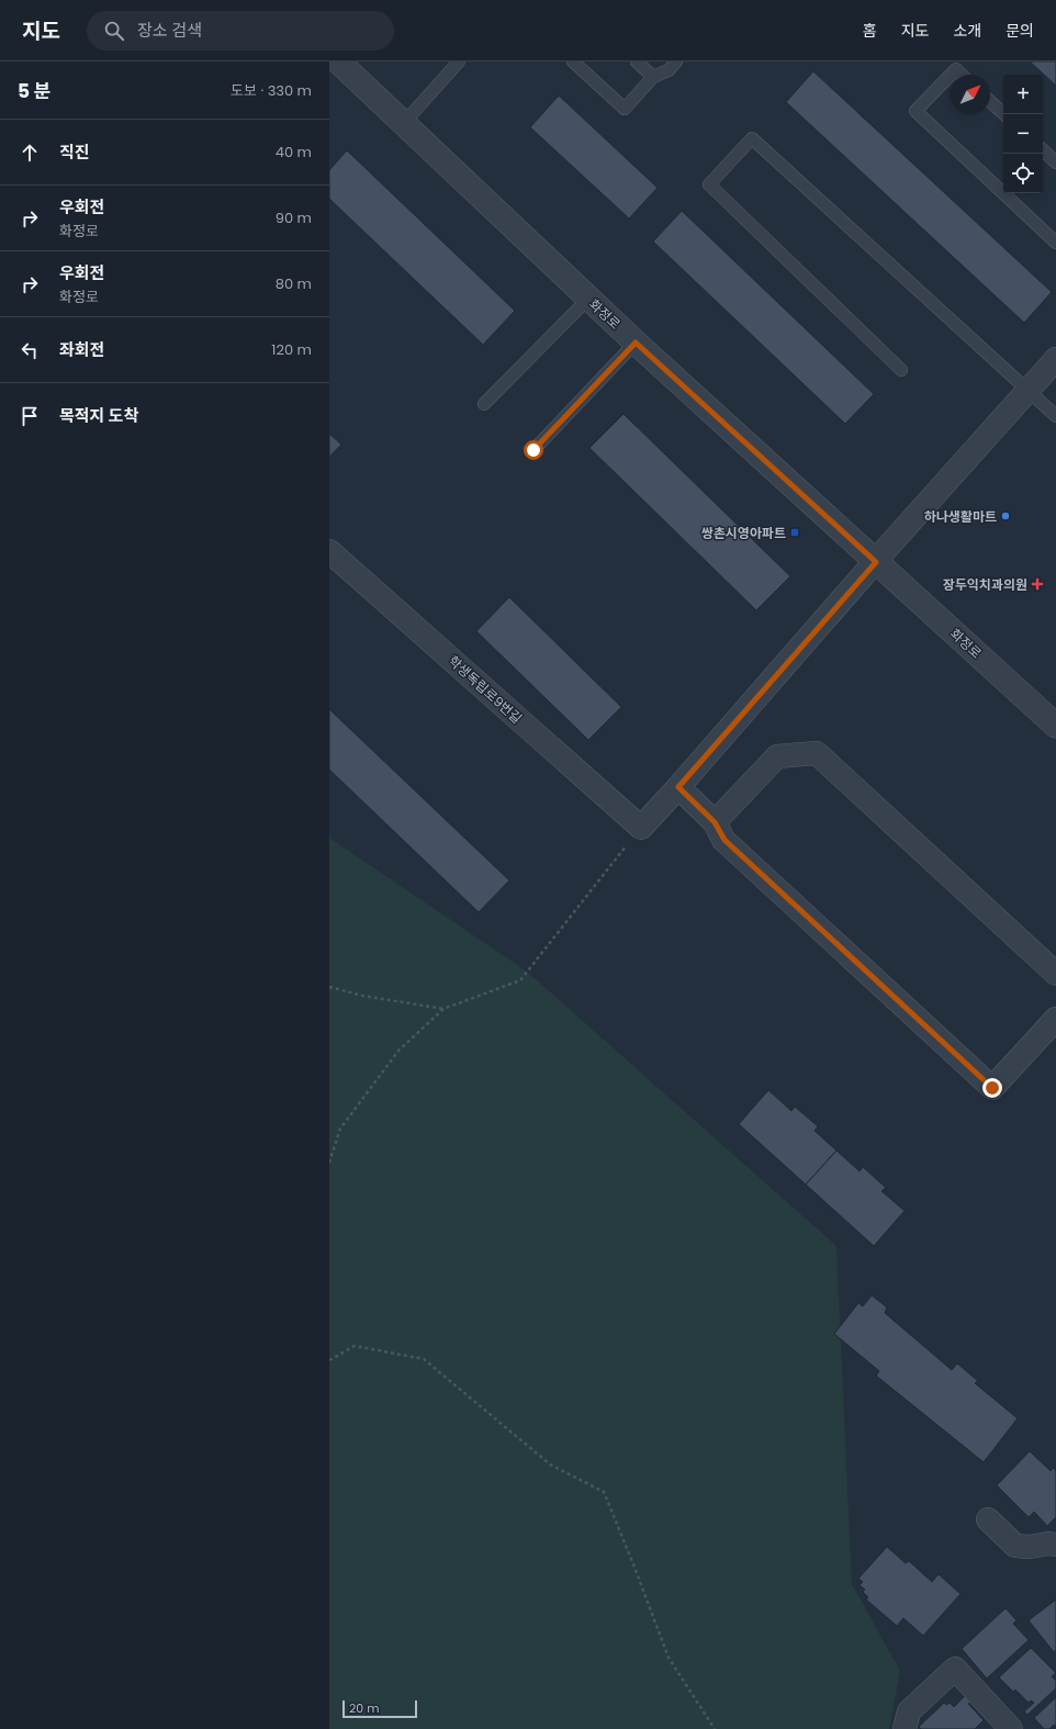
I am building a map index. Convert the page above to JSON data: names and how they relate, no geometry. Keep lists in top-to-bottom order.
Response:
{
  "streets": {
    "street": ["화정로", "학생독립로9번길"]
  },
  "places": {
    "other": ["하나생활마트"],
    "transit": ["쌍촌시영아파트"],
    "health": ["장두익치과의원"]
  },
  "scale_bar": "20 m",
  "north": "top right",
  "page": {
    "header": "지도",
    "search": "장소 검색",
    "nav": [
      "홈",
      "지도",
      "소개",
      "문의"
    ],
    "heading": ["5 분", "도보 · 330 m"],
    "map_buttons": ["+", "−"],
    "list": [
      ["직진", "40 m"],
      ["우회전", "화정로", "90 m"],
      ["우회전", "화정로", "80 m"],
      ["좌회전", "120 m"],
      "목적지 도착"
    ],
    "scale": "20 m"
  }
}
